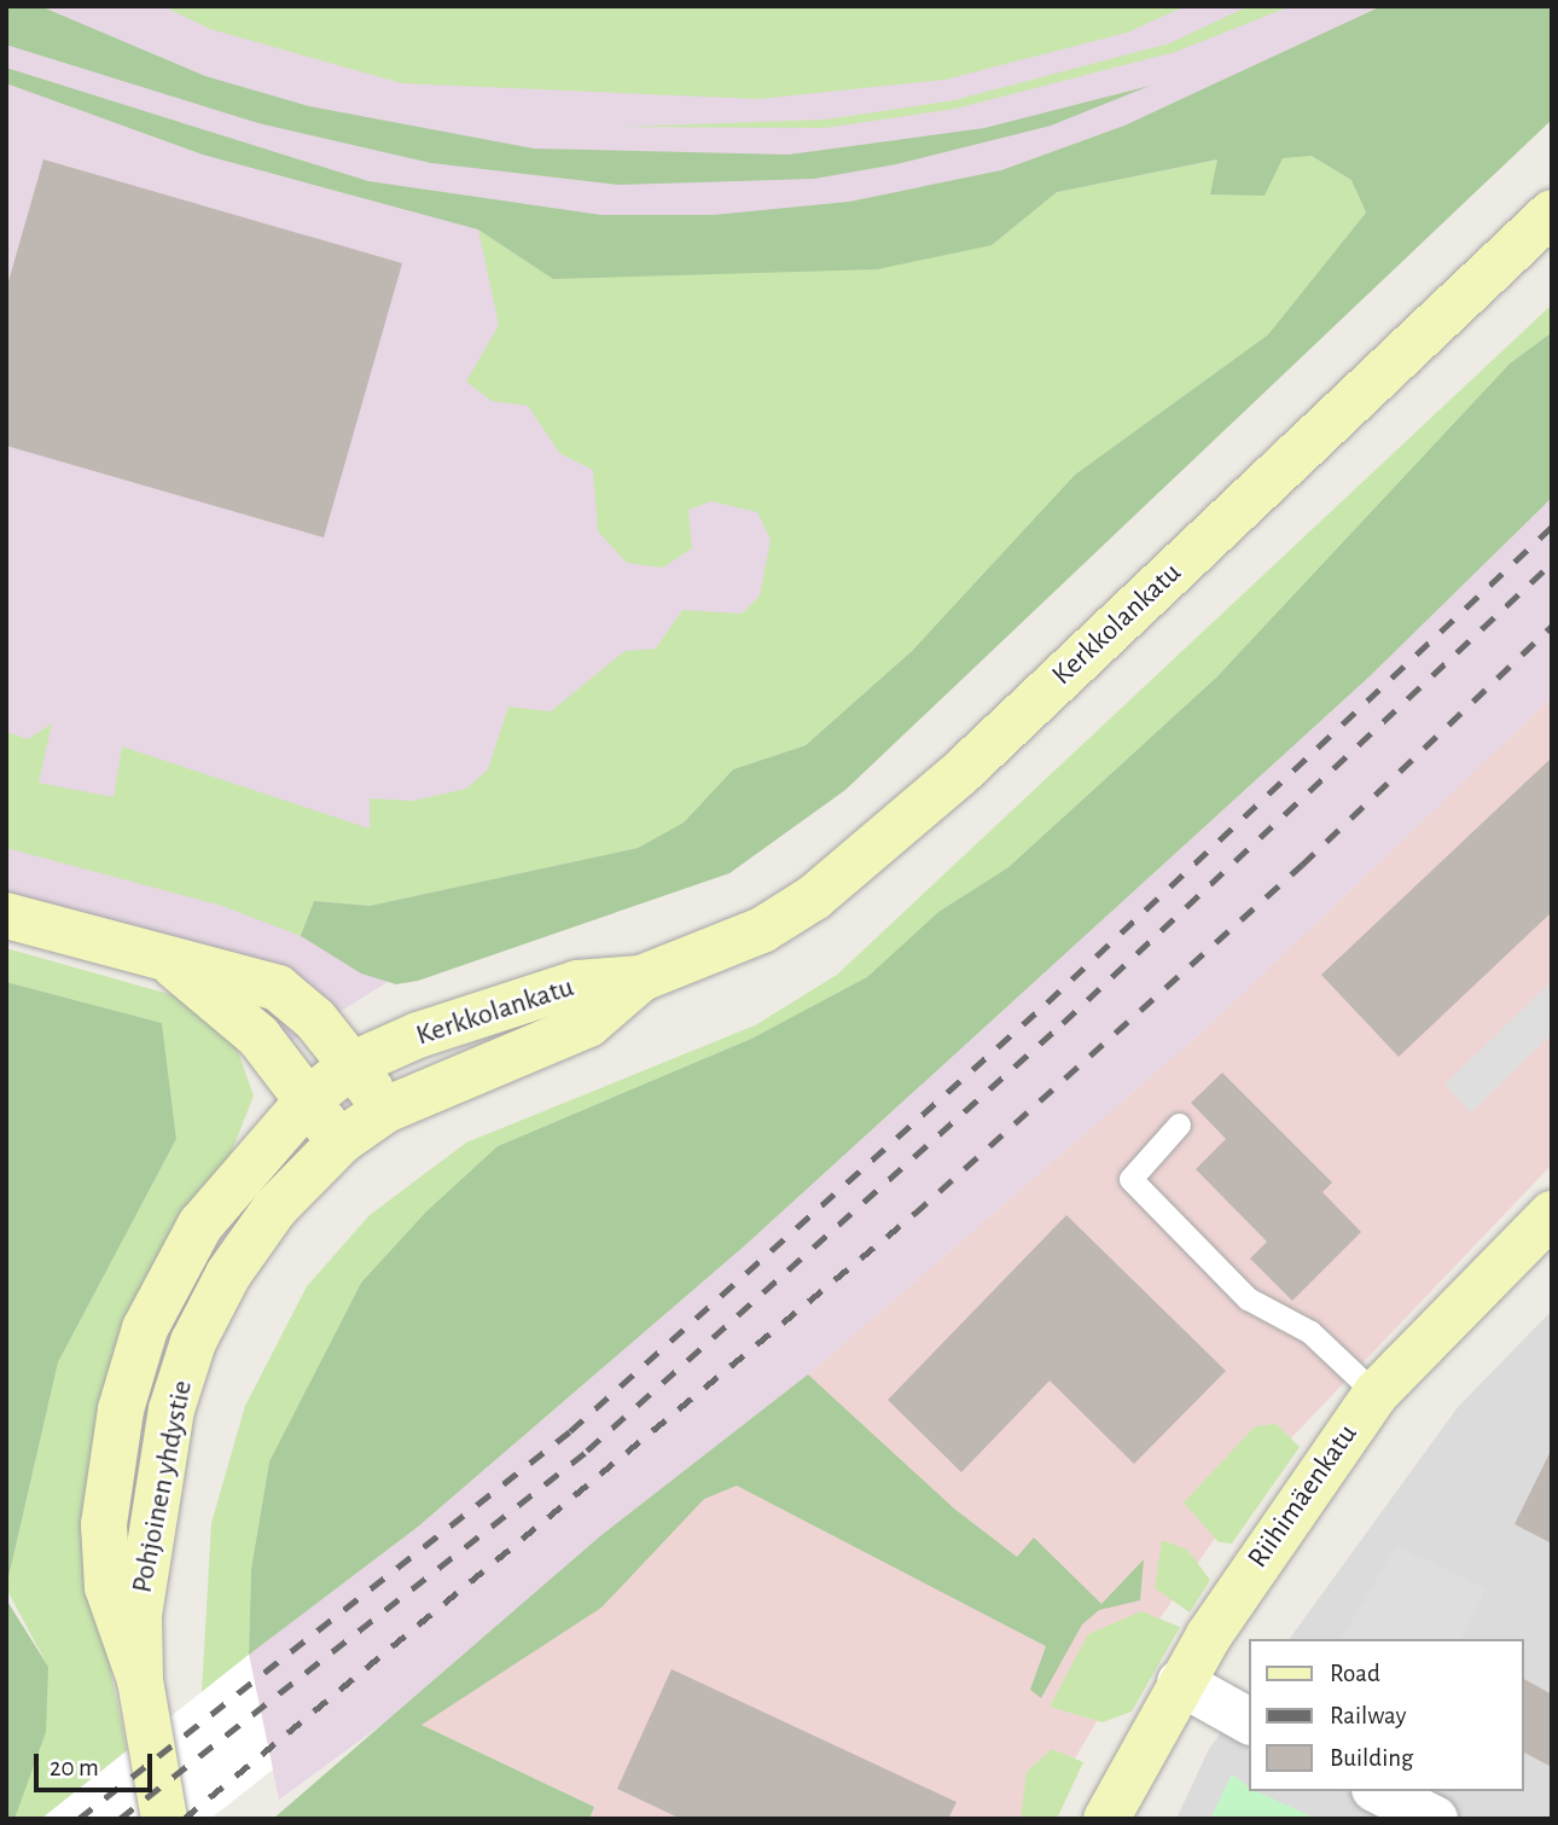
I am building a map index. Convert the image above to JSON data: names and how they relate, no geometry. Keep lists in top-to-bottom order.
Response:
{
  "streets": {
    "main road": ["Kerkkolankatu", "Pohjoinen yhdystie", "Riihimäenkatu"]
  },
  "crossings": [
    ["Kerkkolankatu", "Pohjoinen yhdystie"]
  ],
  "legend": ["Road", "Railway", "Building"],
  "scale_bar": "20 m"
}
